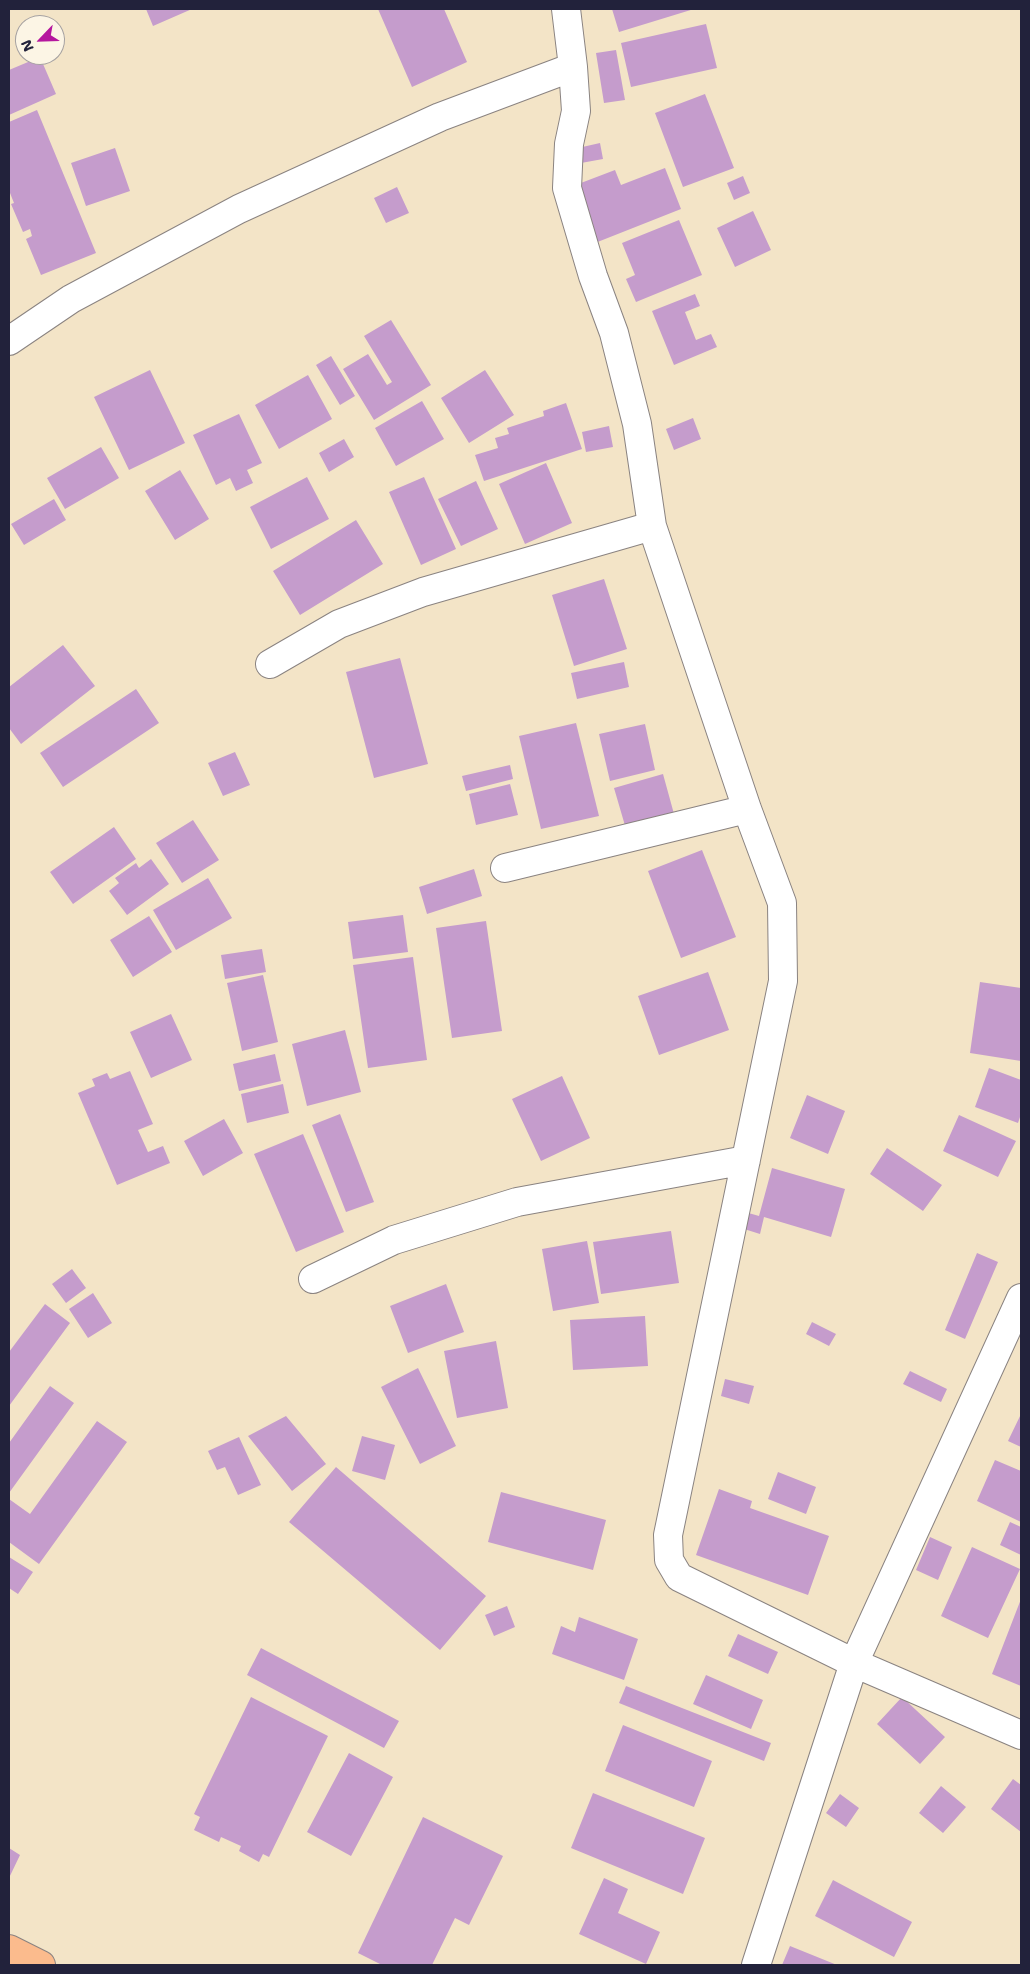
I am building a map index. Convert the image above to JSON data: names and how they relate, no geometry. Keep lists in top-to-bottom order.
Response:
{
  "north": "bottom left"
}
